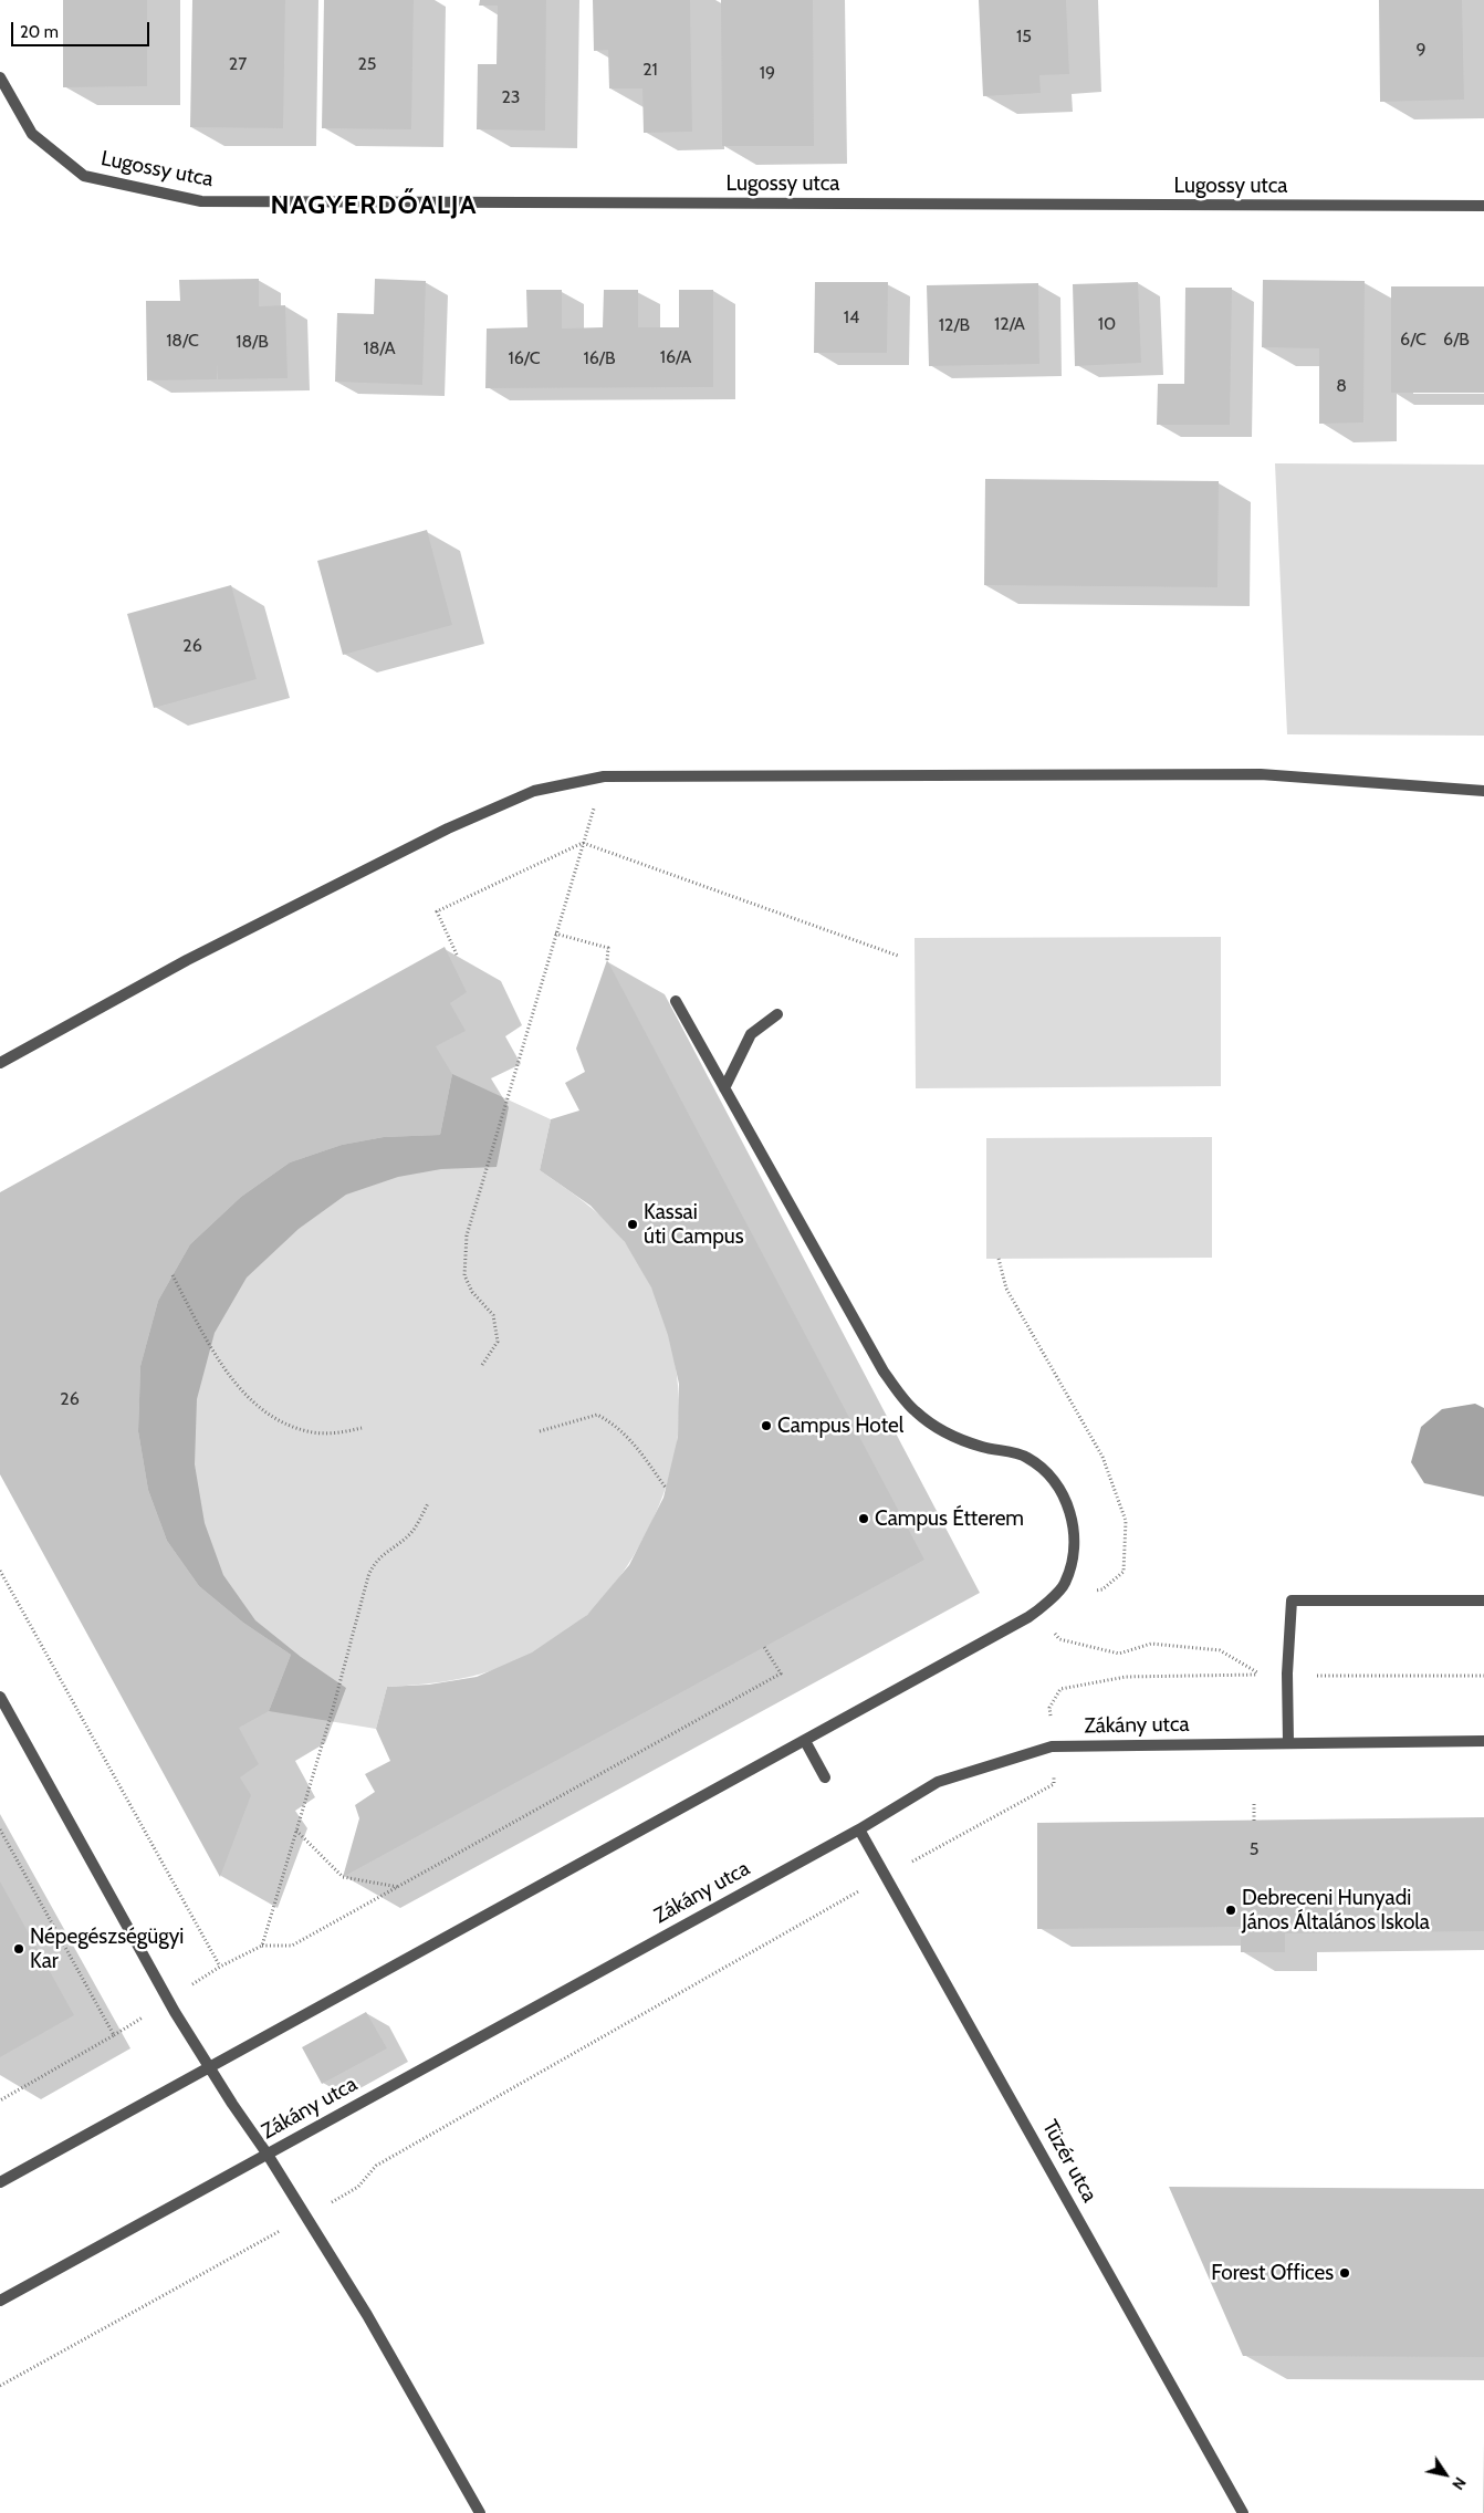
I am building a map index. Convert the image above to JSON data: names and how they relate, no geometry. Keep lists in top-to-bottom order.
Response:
{
  "streets": {
    "street": ["Lugossy utca", "Zákány utca", "Tüzér utca"]
  },
  "crossings": [
    ["Zákány utca", "Tüzér utca"]
  ],
  "districts": ["NAGYERDŐALJA"],
  "places": [
    "Kassai úti Campus",
    "Campus Hotel",
    "Campus Étterem",
    "Debreceni Hunyadi János Általános Iskola",
    "Népegészségügyi Kar",
    "Forest Offices"
  ],
  "house_numbers": [
    "15",
    "9",
    "27",
    "25",
    "21",
    "19",
    "23",
    "14",
    "12/A",
    "10",
    "12/B",
    "6/C",
    "6/B",
    "18/C",
    "18/B",
    "18/A",
    "16/A",
    "16/C",
    "16/B",
    "8",
    "26",
    "26",
    "5"
  ],
  "scale_bar": "20 m",
  "north": "bottom right"
}
